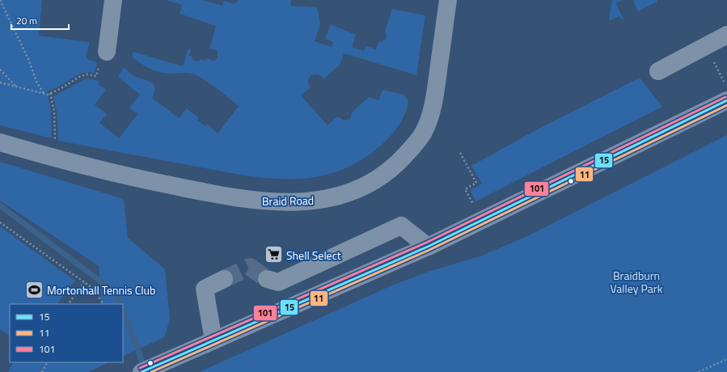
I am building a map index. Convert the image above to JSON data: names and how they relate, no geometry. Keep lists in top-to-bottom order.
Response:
{
  "streets": {
    "street": ["Braid Road"]
  },
  "parks": ["Braidburn Valley Park"],
  "places": {
    "supermarket": ["Shell Select"],
    "sports": ["Mortonhall Tennis Club"]
  },
  "lines": ["transit line 101", "transit line 15", "transit line 11"],
  "legend": ["15", "11", "101"],
  "scale_bar": "20 m"
}
